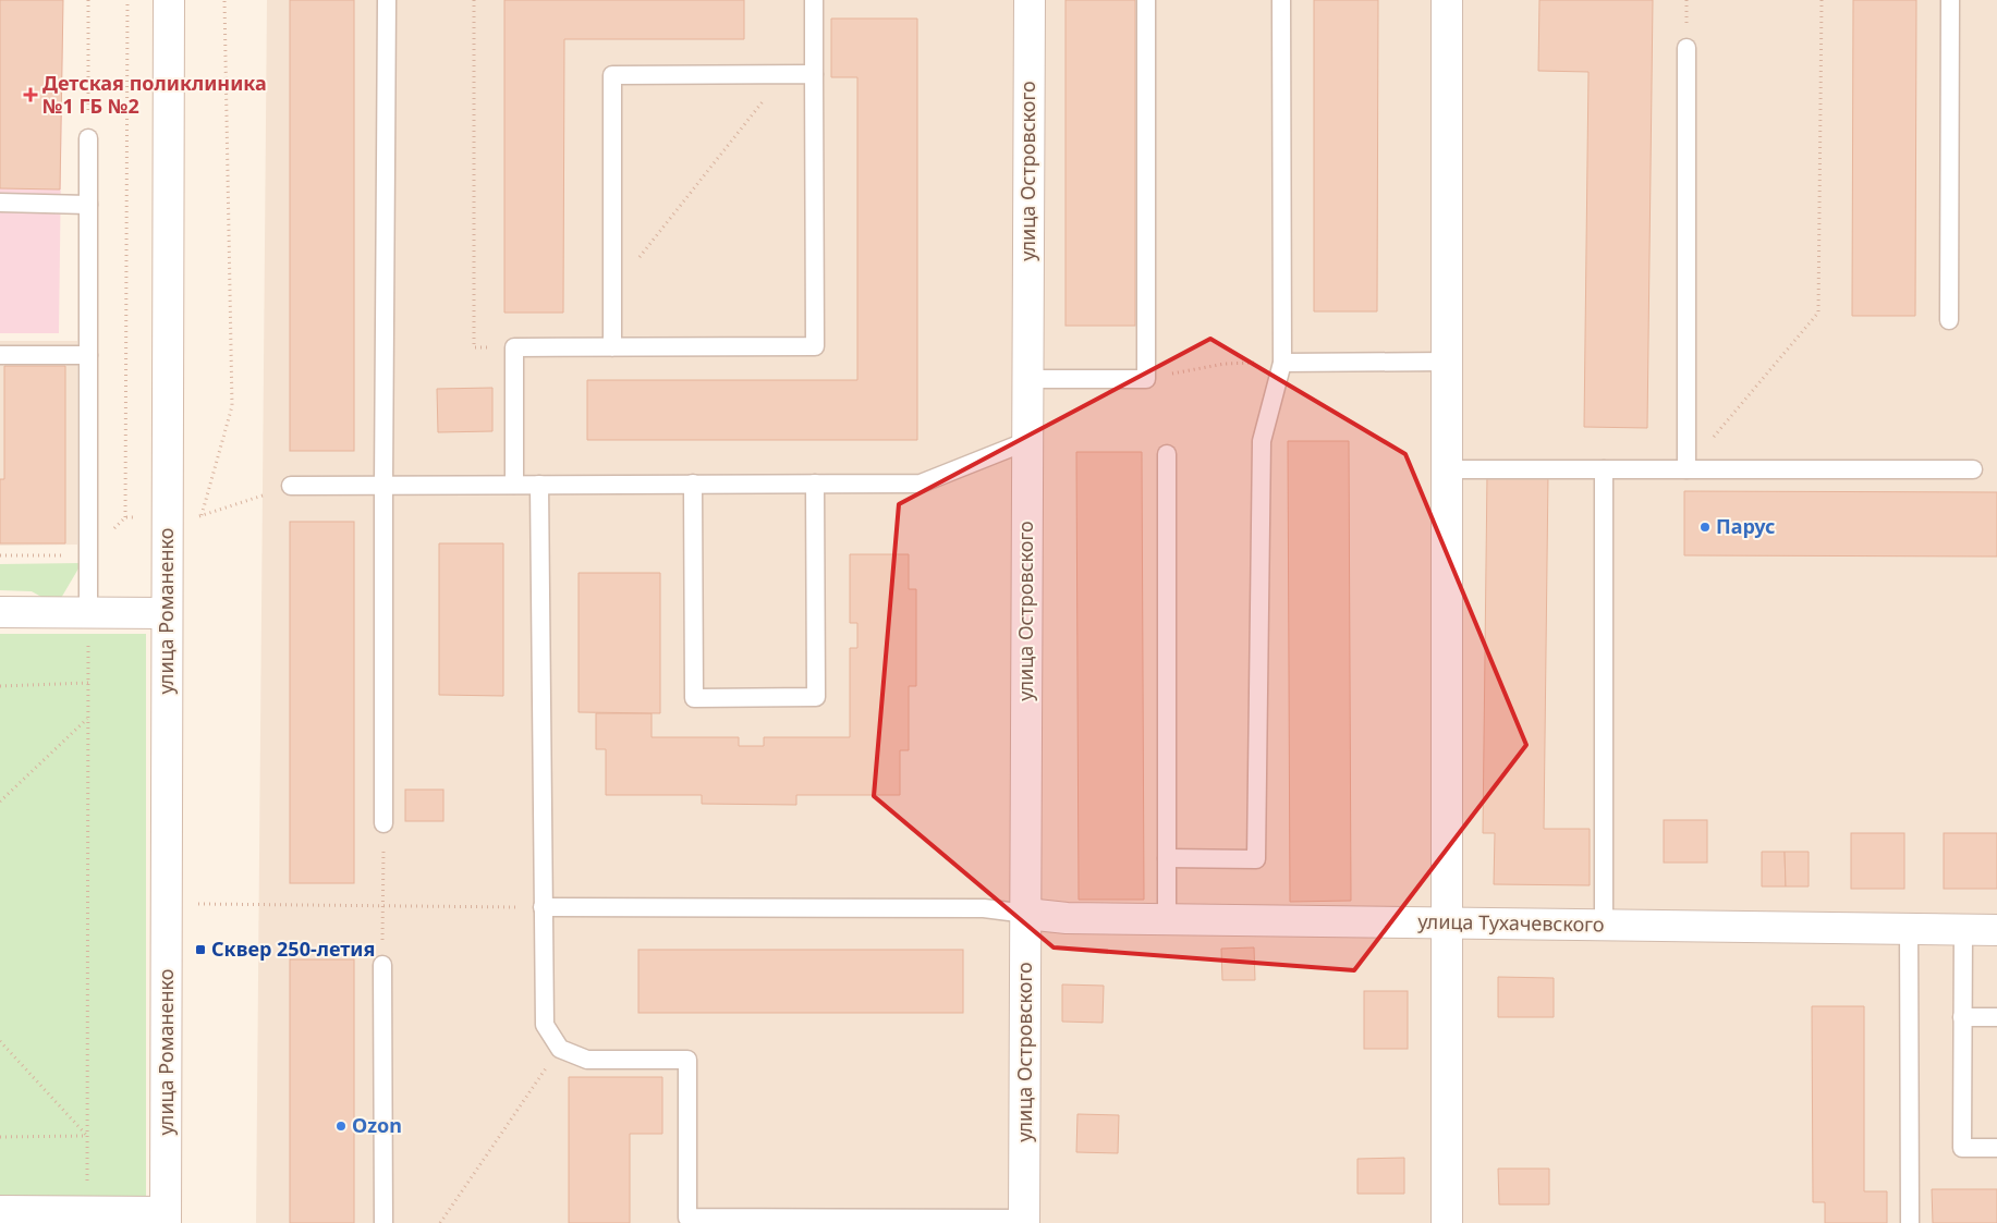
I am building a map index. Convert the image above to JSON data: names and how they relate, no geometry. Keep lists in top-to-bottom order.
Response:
{
  "streets": {
    "street": ["улица Островского", "улица Романенко", "улица Тухачевского"]
  },
  "crossings": [
    ["улица Островского", "улица Тухачевского"]
  ],
  "places": {
    "health": ["Детская поликлиника №1 ГБ №2"],
    "other": ["Парус", "Ozon"],
    "transit": ["Сквер 250-летия"]
  }
}
